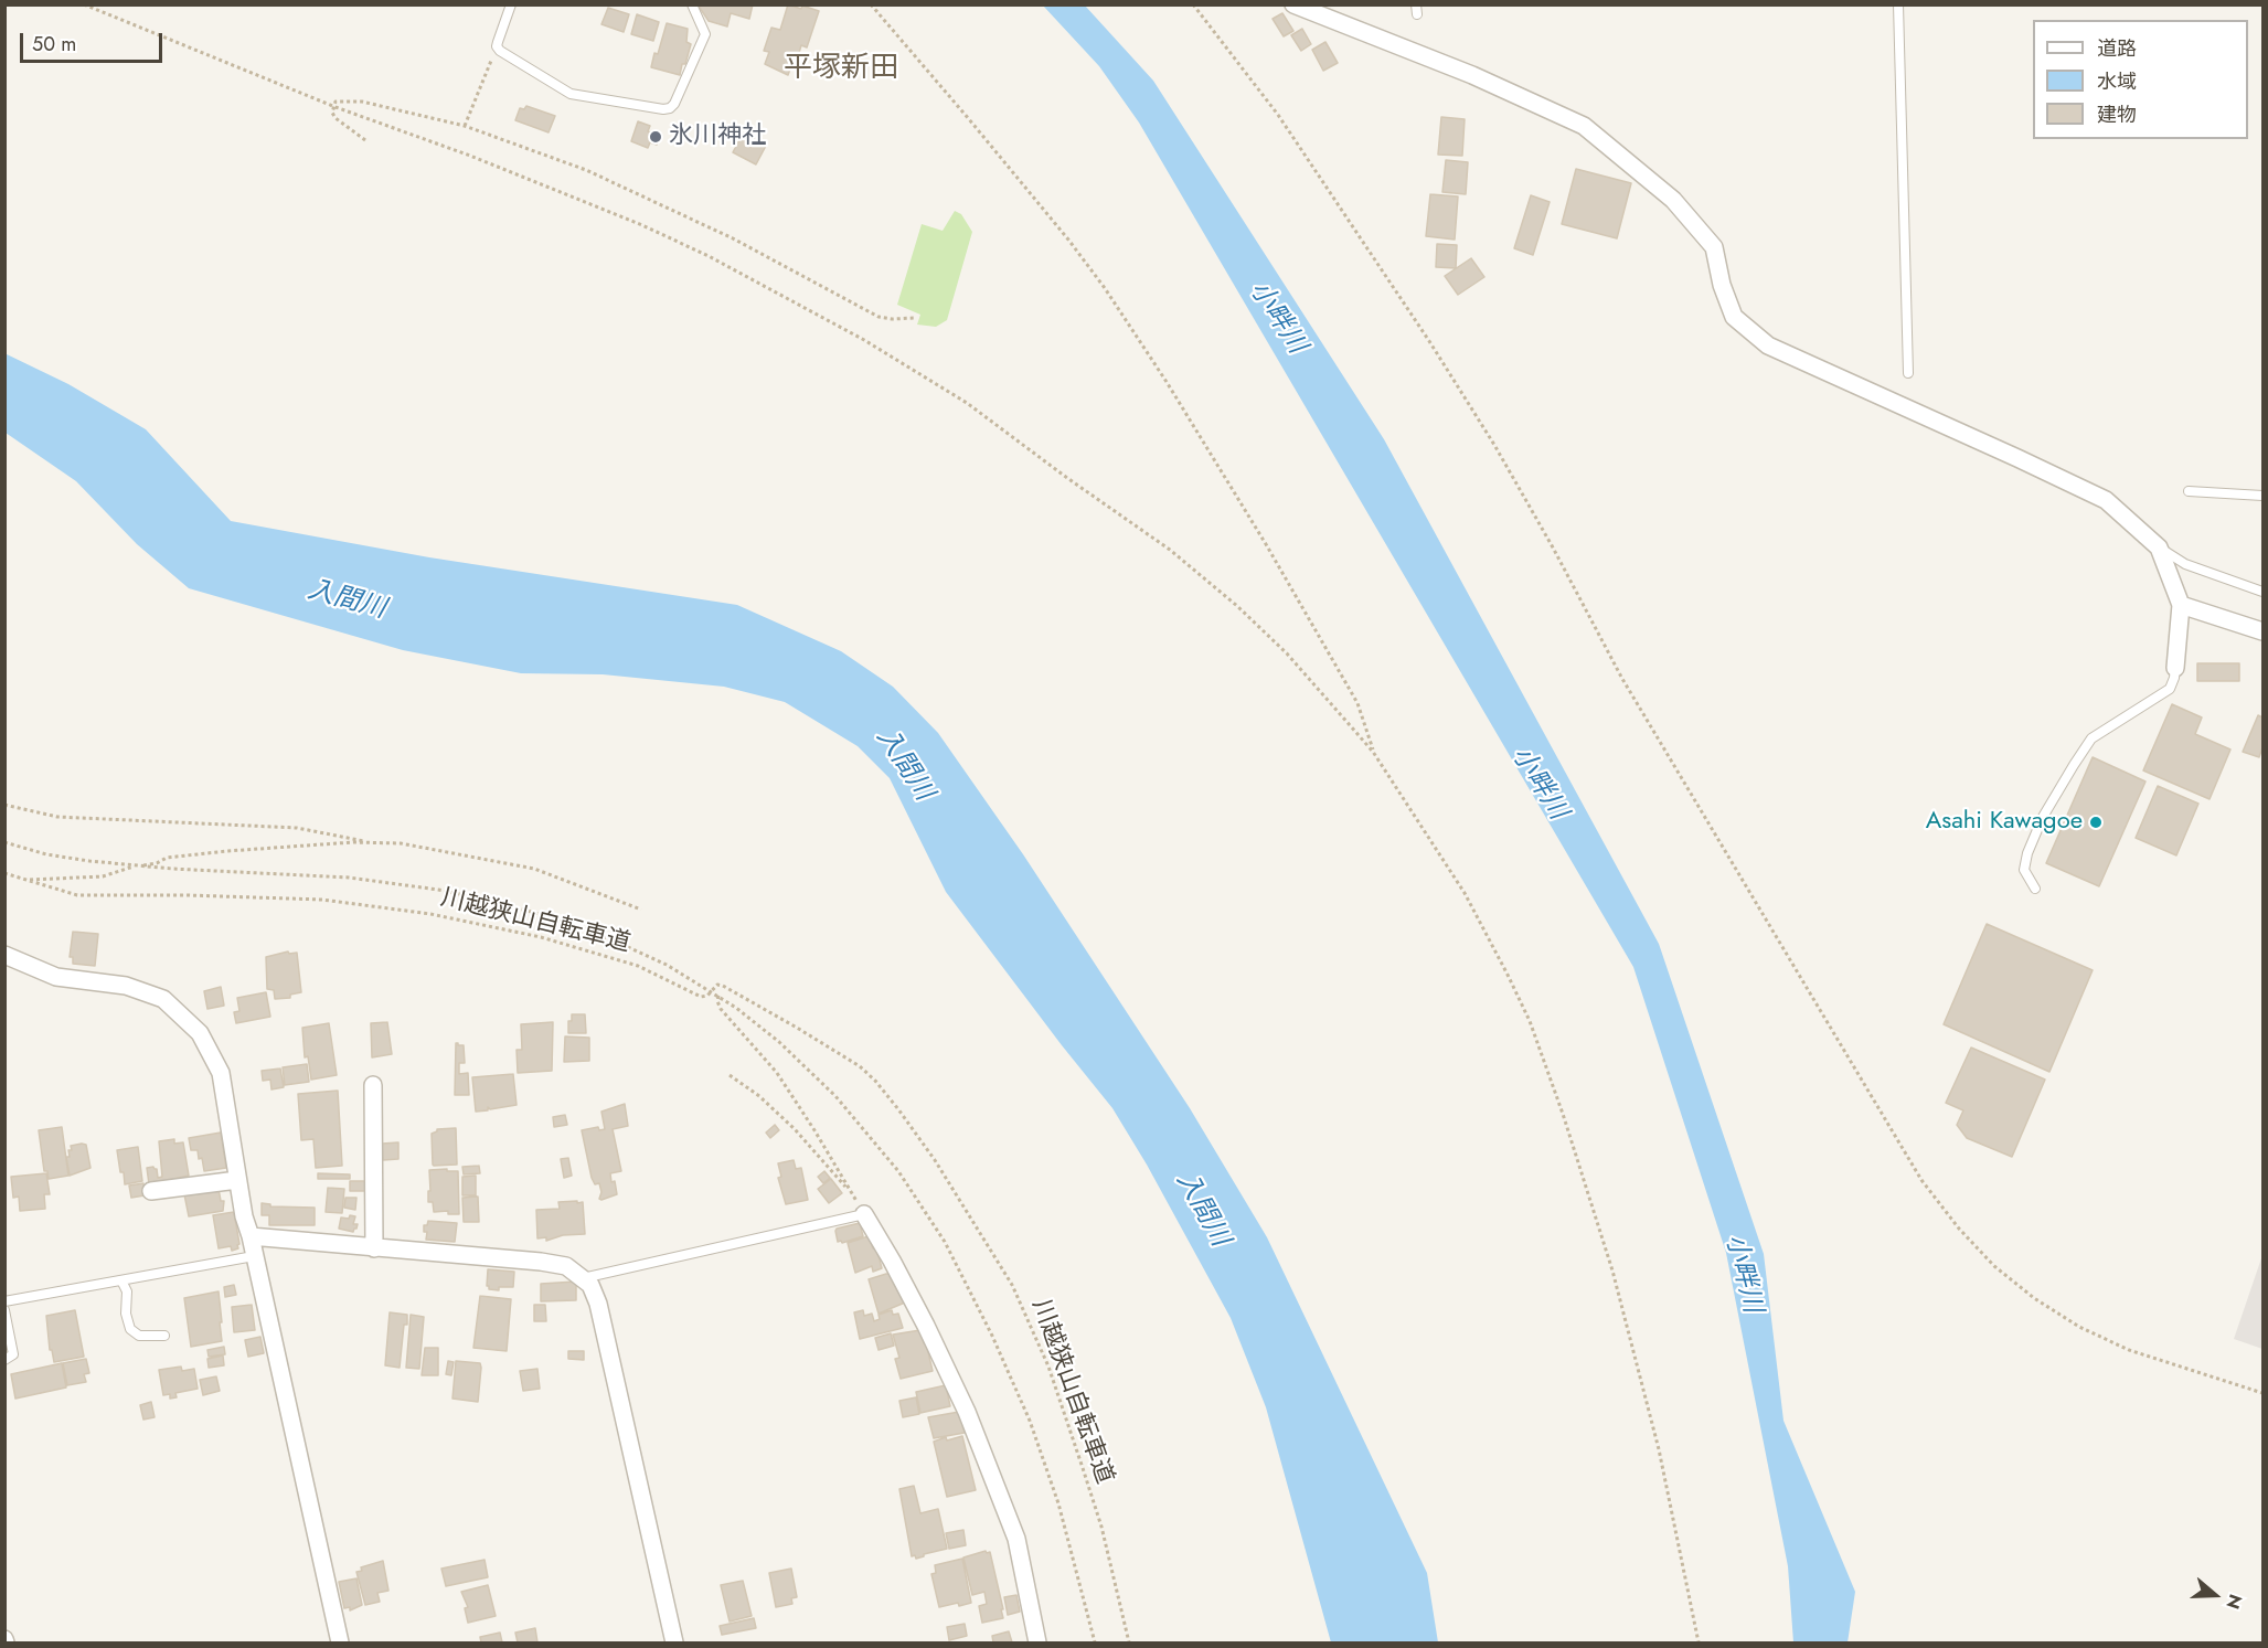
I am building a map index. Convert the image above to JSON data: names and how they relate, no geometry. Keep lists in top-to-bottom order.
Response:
{
  "streets": {
    "path": ["川越狭山自転車道"]
  },
  "districts": ["平塚新田"],
  "water": ["小畔川", "入間川"],
  "places": ["氷川神社", "Asahi Kawagoe"],
  "legend": ["道路", "水域", "建物"],
  "scale_bar": "50 m",
  "north": "right"
}
